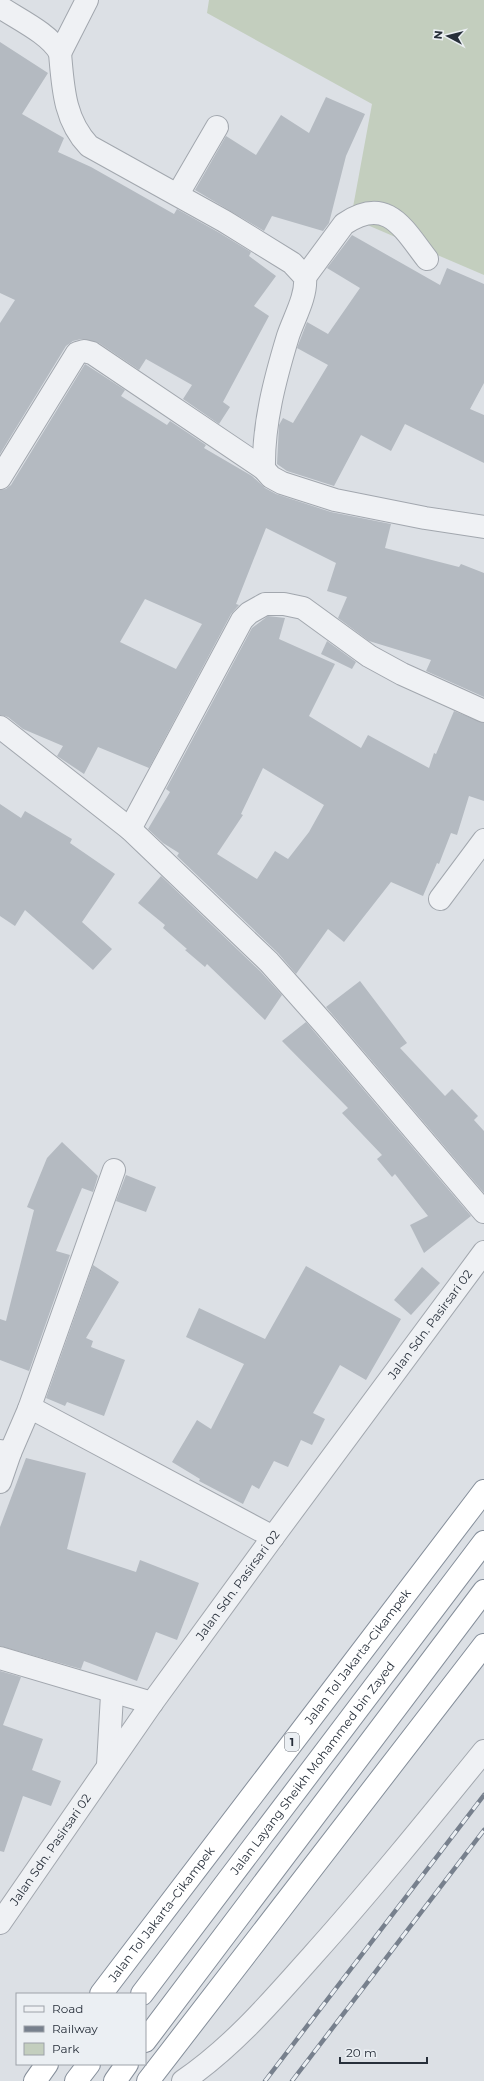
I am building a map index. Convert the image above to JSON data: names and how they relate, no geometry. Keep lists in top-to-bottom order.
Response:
{
  "streets": {
    "highway": ["Jalan Tol Jakarta–Cikampek", "1", "Jalan Layang Sheikh Mohammed bin Zayed"],
    "street": ["Jalan Sdn. Pasirsari 02"]
  },
  "legend": ["Road", "Railway", "Park"],
  "scale_bar": "20 m",
  "north": "left"
}
